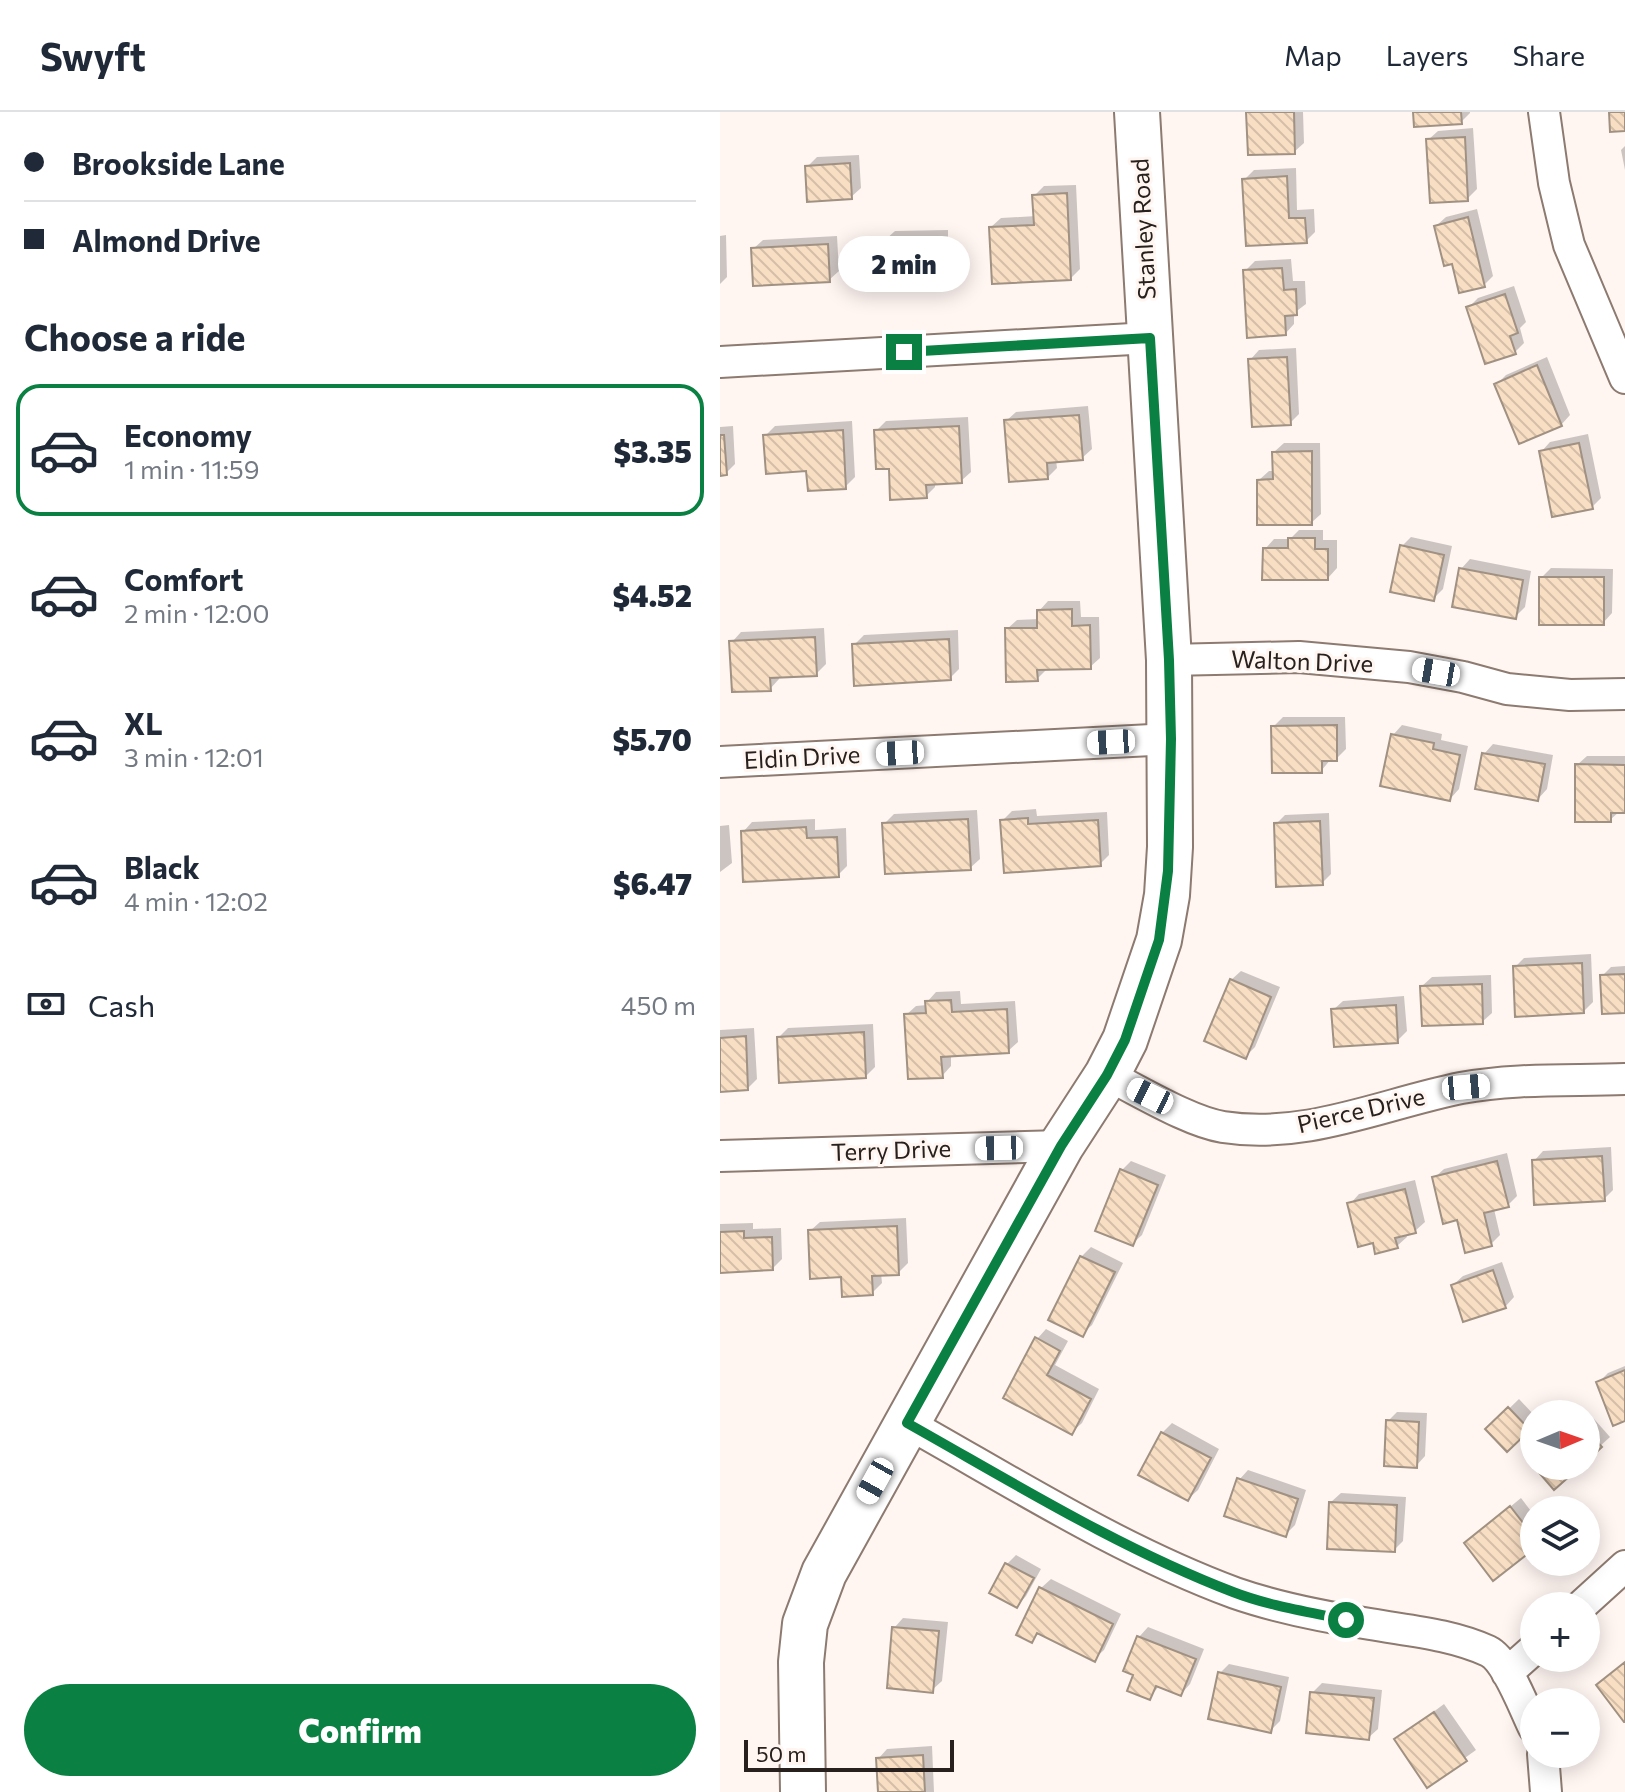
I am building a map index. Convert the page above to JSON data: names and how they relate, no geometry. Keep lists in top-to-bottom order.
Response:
{
  "streets": {
    "street": [
      "Stanley Road",
      "Walton Drive",
      "Eldin Drive",
      "Pierce Drive",
      "Terry Drive"
    ]
  },
  "crossings": [
    ["Stanley Road", "Walton Drive"],
    ["Stanley Road", "Eldin Drive"],
    ["Stanley Road", "Pierce Drive"],
    ["Stanley Road", "Terry Drive"]
  ],
  "scale_bar": "50 m",
  "north": "right",
  "page": {
    "header": "Swyft",
    "nav": ["Map", "Layers", "Share"],
    "banner": ["Brookside Lane", "Almond Drive"],
    "bubble": "2 min",
    "heading": "Choose a ride",
    "list": [
      {
        "name": "Economy",
        "note": "1 min · 11:59",
        "value": "$3.35"
      },
      {
        "name": "Comfort",
        "note": "2 min · 12:00",
        "value": "$4.52"
      },
      {
        "name": "XL",
        "note": "3 min · 12:01",
        "value": "$5.70"
      },
      {
        "name": "Black",
        "note": "4 min · 12:02",
        "value": "$6.47"
      }
    ],
    "pay": ["Cash", "450 m"],
    "map_buttons": ["+", "−"],
    "buttons": "Confirm",
    "scale": "50 m"
  }
}
